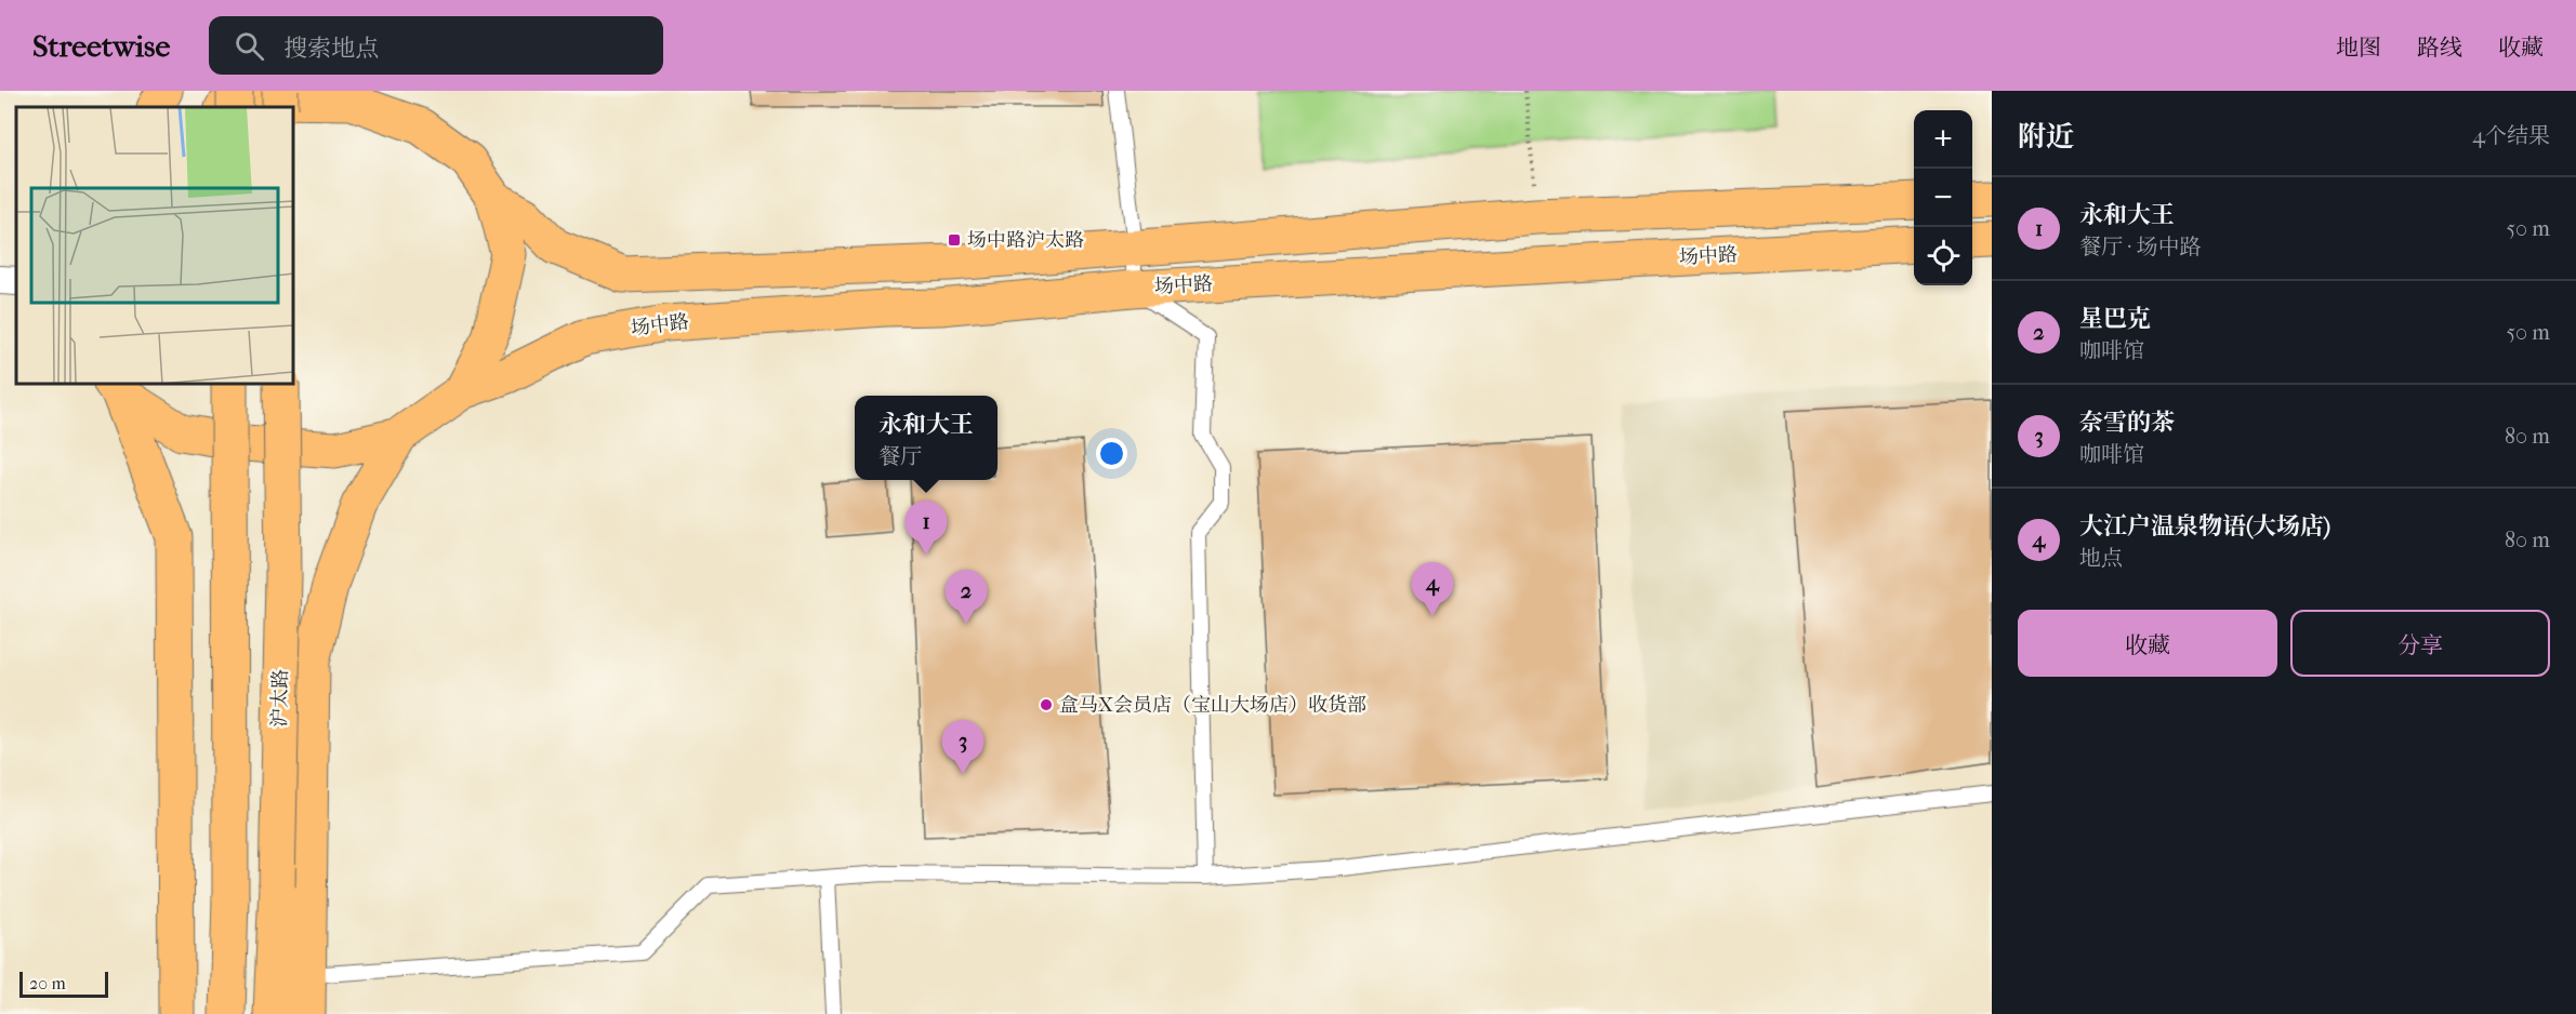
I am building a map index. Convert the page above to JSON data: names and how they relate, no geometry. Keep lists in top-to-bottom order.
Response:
{
  "streets": {
    "main road": ["场中路", "沪太路"]
  },
  "crossings": [
    ["场中路", "沪太路"]
  ],
  "places": {
    "transit": ["场中路沪太路"],
    "other": ["盒马X会员店（宝山大场店）收货部"]
  },
  "scale_bar": "20 m",
  "page": {
    "header": "Streetwise",
    "search": "搜索地点",
    "nav": ["地图", "路线", "收藏"],
    "heading": ["附近", "4个结果"],
    "map_buttons": ["+", "−"],
    "list": [
      {
        "mark": "1",
        "name": "永和大王",
        "note": "餐厅 · 场中路",
        "value": "50 m"
      },
      {
        "mark": "2",
        "name": "星巴克",
        "note": "咖啡馆",
        "value": "50 m"
      },
      {
        "mark": "3",
        "name": "奈雪的茶",
        "note": "咖啡馆",
        "value": "80 m"
      },
      {
        "mark": "4",
        "name": "大江户温泉物语(大场店)",
        "note": "地点",
        "value": "80 m"
      }
    ],
    "popup": ["永和大王", "餐厅"],
    "pins": [
      "1",
      "4",
      "2",
      "3"
    ],
    "buttons": ["收藏", "分享"],
    "scale": "20 m"
  }
}
